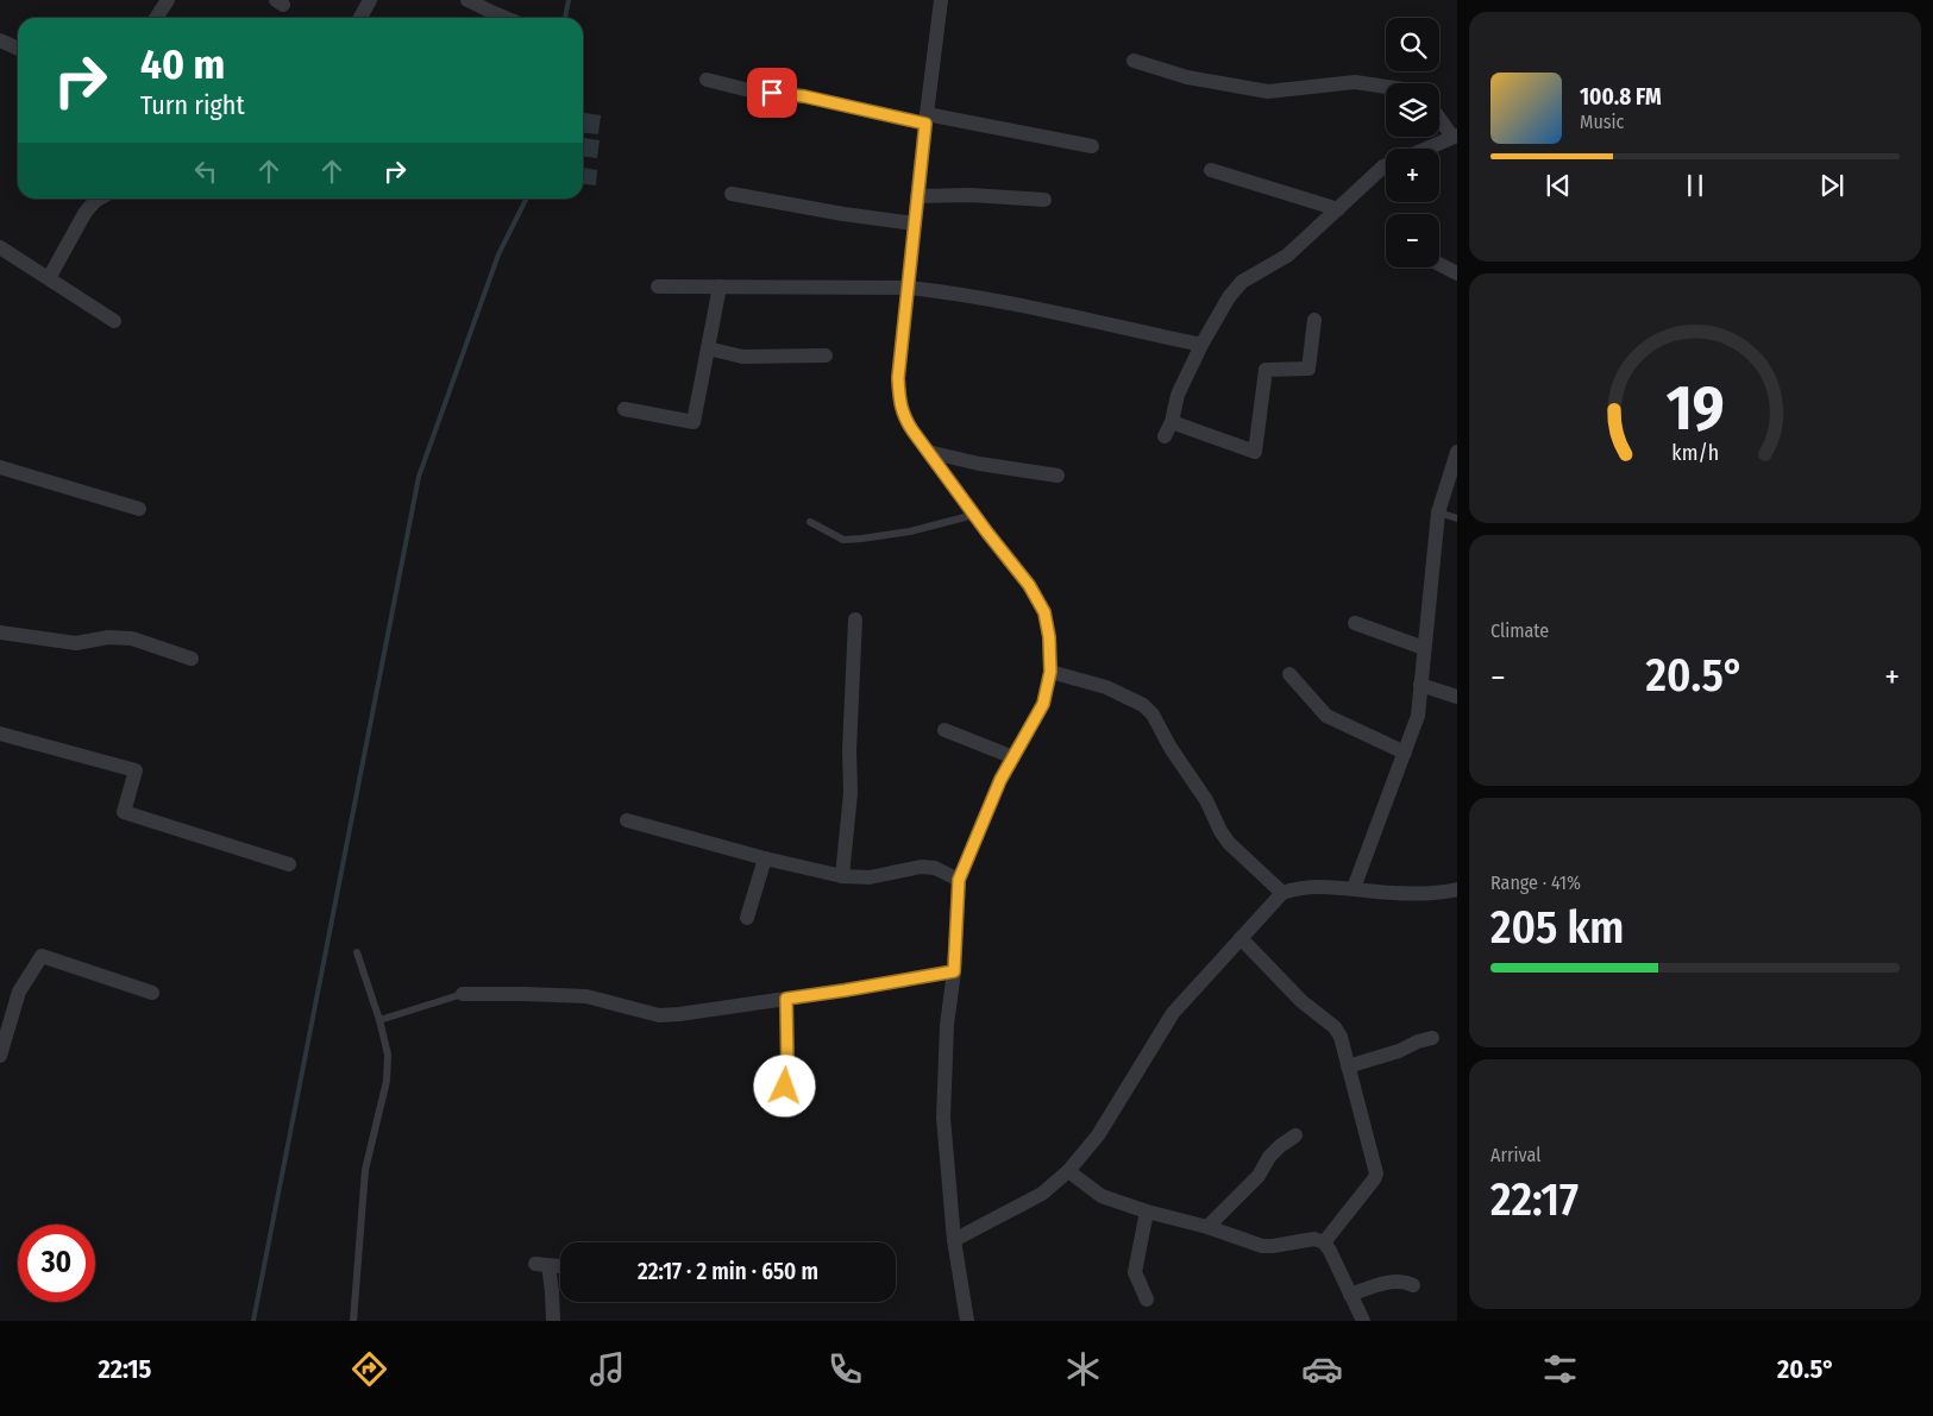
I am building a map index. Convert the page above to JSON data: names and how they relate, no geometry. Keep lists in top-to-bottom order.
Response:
{
  "page": {
    "map_buttons": ["+", "−"],
    "turn": ["40 m", "Turn right"],
    "song": ["100.8 FM", "Music"],
    "tile": [
      "Climate",
      ["Range · 41%", "205 km"],
      ["Arrival", "22:17"]
    ],
    "heat": ["−", "20.5°", "+"],
    "limit": "30",
    "trip": "22:17 · 2 min · 650 m",
    "tabs": ["22:15", "20.5°"],
    "gauge": ["19", "km/h"]
  }
}
